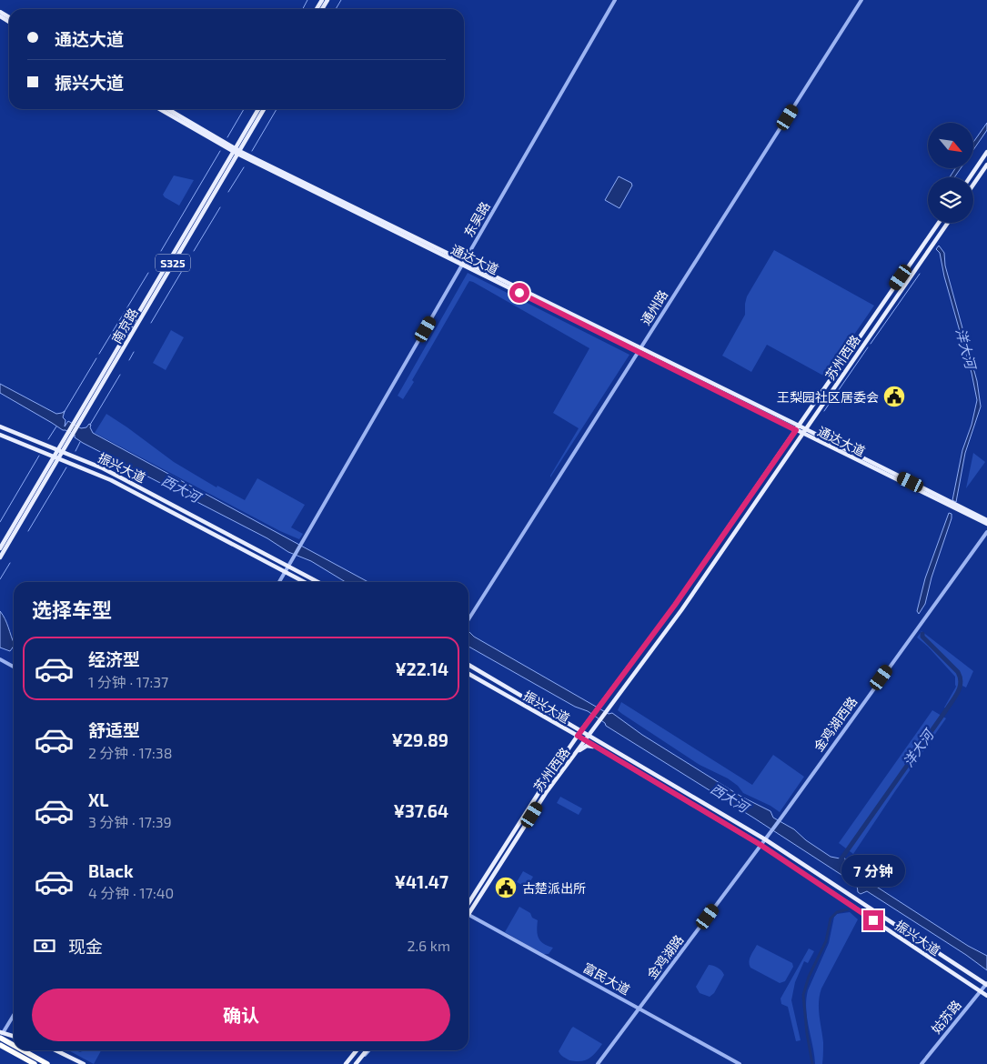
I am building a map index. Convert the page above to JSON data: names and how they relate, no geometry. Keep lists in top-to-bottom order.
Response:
{
  "streets": {
    "main road": [
      "通达大道",
      "S325",
      "南京路",
      "苏州西路",
      "振兴大道"
    ],
    "street": [
      "东吴路",
      "通州路",
      "金鸡湖西路",
      "金鸡湖路",
      "富民大道",
      "姑苏路"
    ]
  },
  "crossings": [
    ["东吴路", "通达大道"],
    ["东吴路", "振兴大道"],
    ["通达大道", "通州路"],
    ["通达大道", "南京路"],
    ["通达大道", "苏州西路"],
    ["南京路", "振兴大道"],
    ["苏州西路", "振兴大道"],
    ["苏州西路", "富民大道"],
    ["振兴大道", "金鸡湖西路"],
    ["振兴大道", "金鸡湖路"],
    ["振兴大道", "姑苏路"],
    ["金鸡湖西路", "金鸡湖路"],
    ["金鸡湖路", "富民大道"]
  ],
  "water": ["洋大河", "西大河"],
  "places": {
    "public building": ["王梨园社区居委会", "古楚派出所"]
  },
  "north": "bottom right",
  "page": {
    "banner": ["通达大道", "振兴大道"],
    "heading": "选择车型",
    "list": [
      {
        "name": "经济型",
        "note": "1 分钟 · 17:37",
        "value": "¥22.14"
      },
      {
        "name": "舒适型",
        "note": "2 分钟 · 17:38",
        "value": "¥29.89"
      },
      {
        "name": "XL",
        "note": "3 分钟 · 17:39",
        "value": "¥37.64"
      },
      {
        "name": "Black",
        "note": "4 分钟 · 17:40",
        "value": "¥41.47"
      }
    ],
    "bubble": "7 分钟",
    "pay": ["现金", "2.6 km"],
    "buttons": "确认"
  }
}
